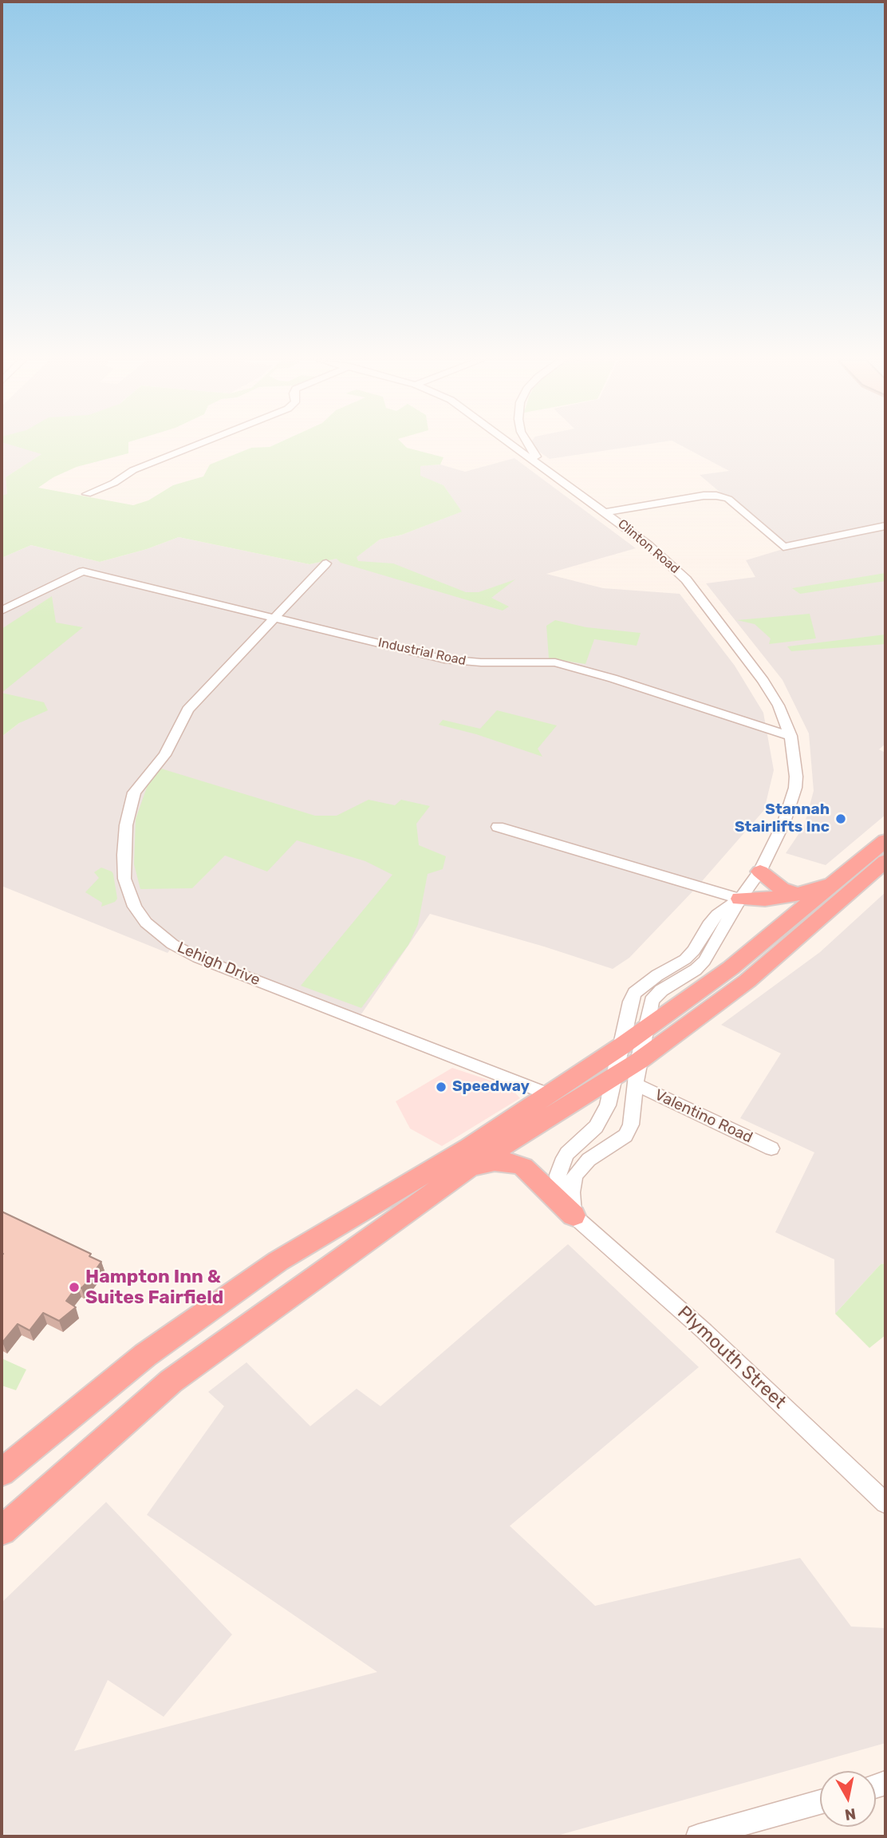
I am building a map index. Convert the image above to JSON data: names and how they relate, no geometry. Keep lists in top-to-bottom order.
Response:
{
  "streets": {
    "street": [
      "Clinton Road",
      "Industrial Road",
      "Lehigh Drive",
      "Valentino Road",
      "Plymouth Street"
    ]
  },
  "crossings": [
    ["Clinton Road", "Industrial Road"],
    ["Industrial Road", "Lehigh Drive"],
    ["Valentino Road", "Plymouth Street"]
  ],
  "places": ["Stannah Stairlifts Inc", "Speedway", "Hampton Inn & Suites Fairfield"],
  "north": "bottom"
}
